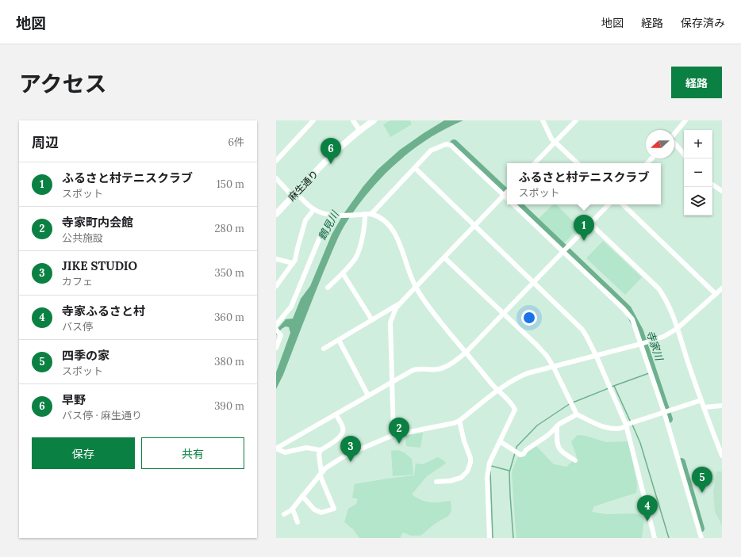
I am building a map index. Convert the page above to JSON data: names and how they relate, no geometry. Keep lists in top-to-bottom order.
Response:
{
  "streets": {
    "main road": ["麻生通り"]
  },
  "water": ["鶴見川", "寺家川"],
  "north": "left",
  "page": {
    "header": "地図",
    "nav": ["地図", "経路", "保存済み"],
    "title": "アクセス",
    "buttons": [
      "経路",
      ["保存", "共有"]
    ],
    "heading": ["周辺", "6件"],
    "map_buttons": ["+", "−"],
    "pins": [
      "6",
      "1",
      "2",
      "3",
      "5",
      "4"
    ],
    "list": [
      {
        "mark": "1",
        "name": "ふるさと村テニスクラブ",
        "note": "スポット",
        "value": "150 m"
      },
      {
        "mark": "2",
        "name": "寺家町内会館",
        "note": "公共施設",
        "value": "280 m"
      },
      {
        "mark": "3",
        "name": "JIKE STUDIO",
        "note": "カフェ",
        "value": "350 m"
      },
      {
        "mark": "4",
        "name": "寺家ふるさと村",
        "note": "バス停",
        "value": "360 m"
      },
      {
        "mark": "5",
        "name": "四季の家",
        "note": "スポット",
        "value": "380 m"
      },
      {
        "mark": "6",
        "name": "早野",
        "note": "バス停 · 麻生通り",
        "value": "390 m"
      }
    ],
    "popup": ["ふるさと村テニスクラブ", "スポット"]
  }
}
